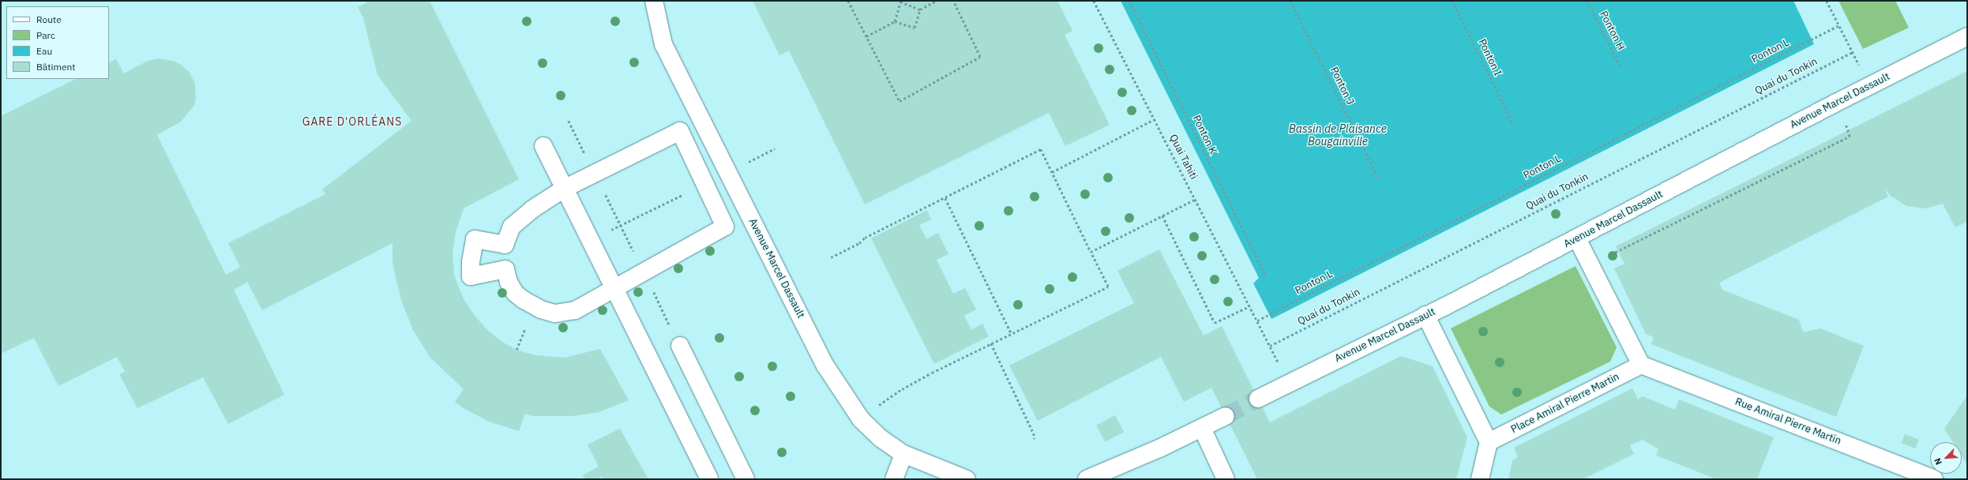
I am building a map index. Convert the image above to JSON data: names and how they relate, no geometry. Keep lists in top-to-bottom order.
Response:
{
  "streets": {
    "street": ["Avenue Marcel Dassault", "Place Amiral Pierre Martin", "Rue Amiral Pierre Martin"],
    "path": [
      "Ponton H",
      "Ponton L",
      "Ponton I",
      "Quai du Tonkin",
      "Ponton J",
      "Ponton K",
      "Quai Tahiti"
    ]
  },
  "crossings": [
    ["Ponton L", "Quai du Tonkin"],
    ["Ponton L", "Quai Tahiti"],
    ["Quai du Tonkin", "Quai Tahiti"],
    ["Avenue Marcel Dassault", "Quai Tahiti"],
    ["Place Amiral Pierre Martin", "Rue Amiral Pierre Martin"]
  ],
  "districts": ["GARE D'ORLÉANS"],
  "water": ["Bassin de Plaisance Bougainville"],
  "legend": [
    "Route",
    "Parc",
    "Eau",
    "Bâtiment"
  ],
  "north": "bottom left"
}
